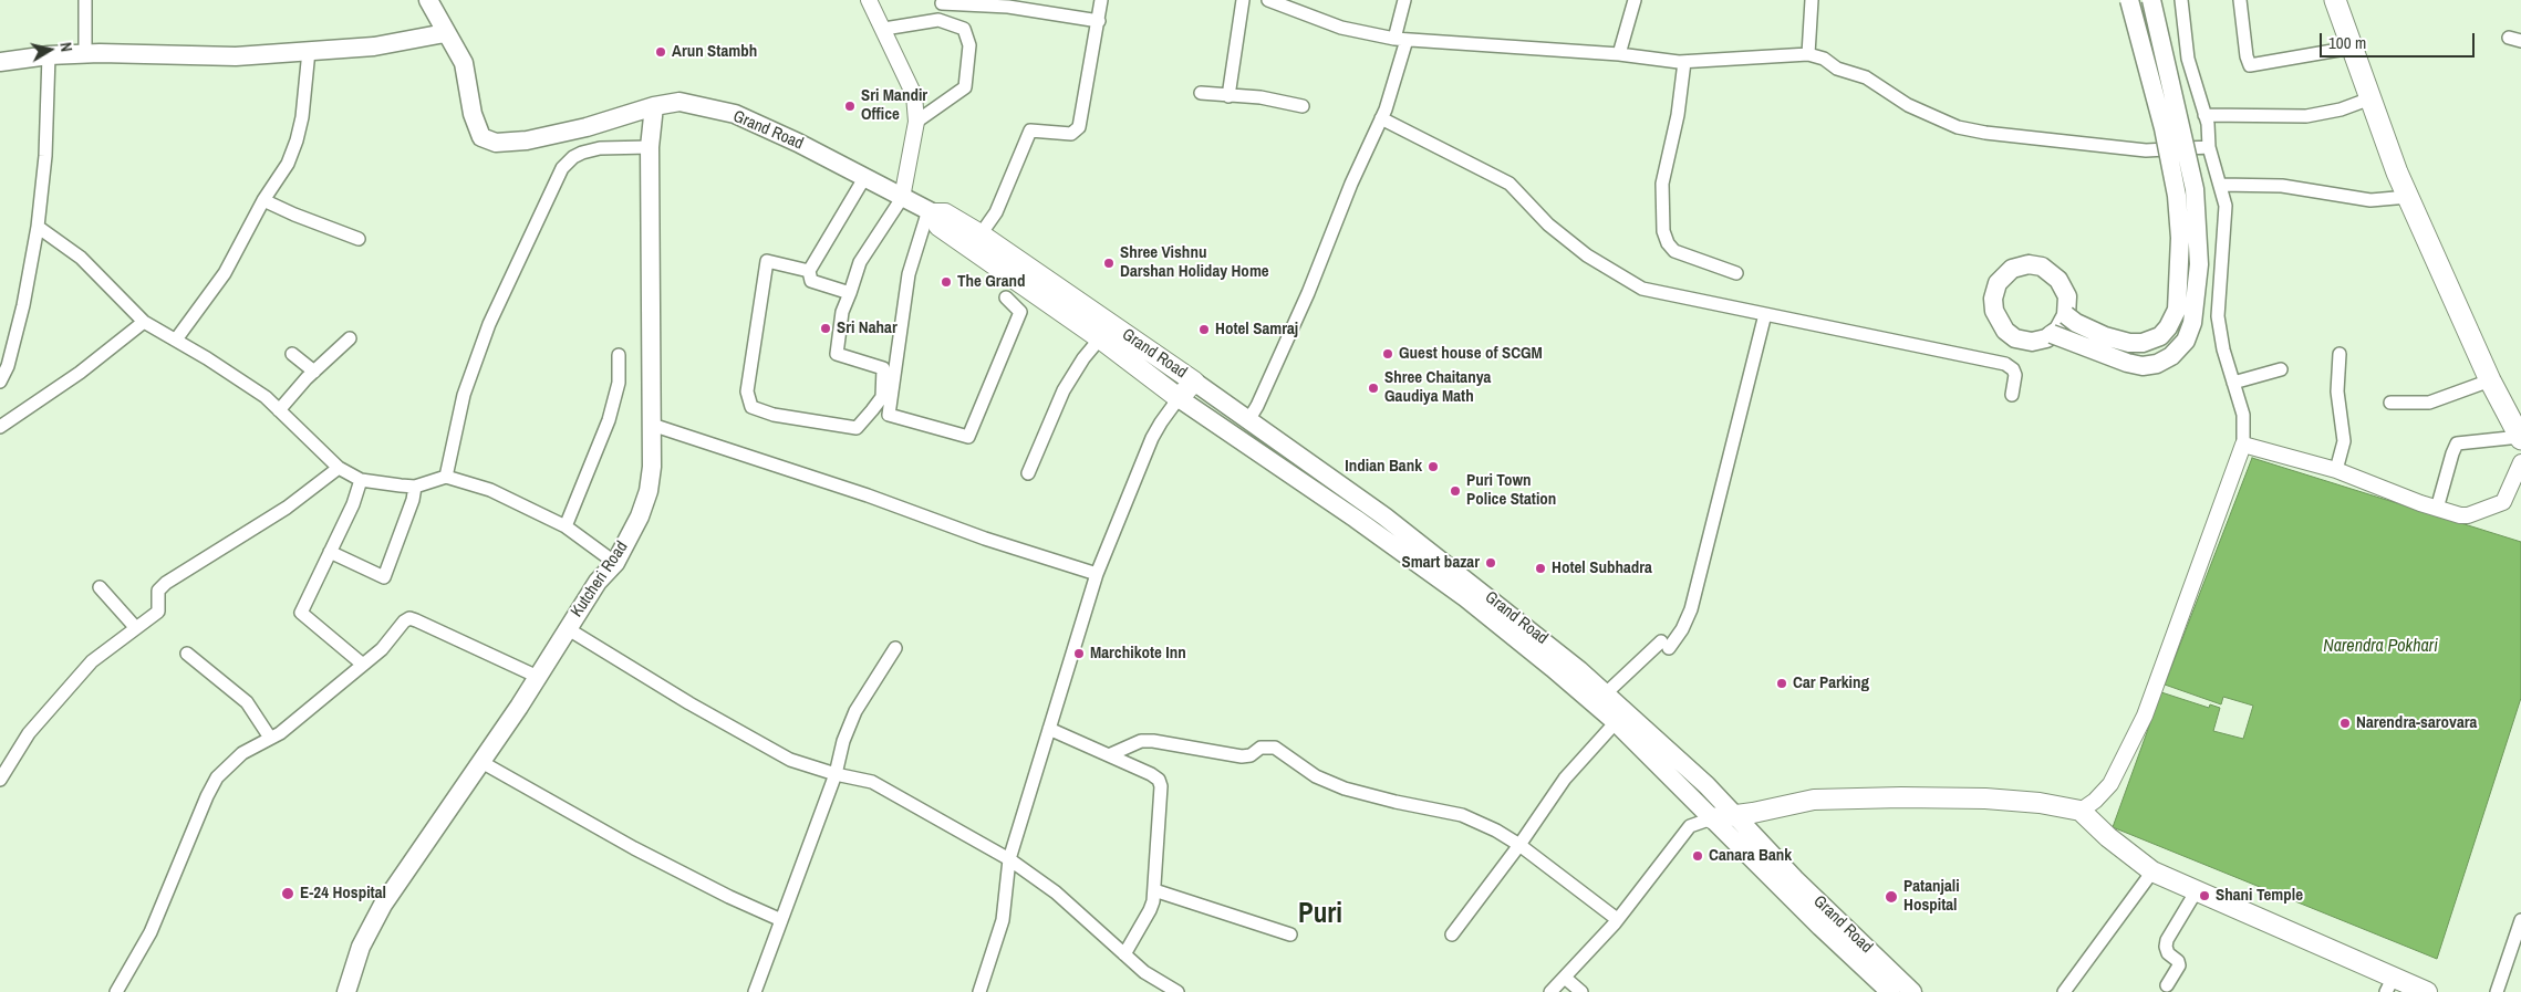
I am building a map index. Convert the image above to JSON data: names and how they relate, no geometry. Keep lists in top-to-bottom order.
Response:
{
  "streets": {
    "main road": ["Grand Road", "Kutcheri Road"]
  },
  "crossings": [
    ["Grand Road", "Kutcheri Road"]
  ],
  "districts": ["Puri"],
  "water": ["Narendra Pokhari"],
  "places": [
    "Arun Stambh",
    "Sri Mandir Office",
    "Shree Vishnu Darshan Holiday Home",
    "The Grand",
    "Sri Nahar",
    "Hotel Samraj",
    "Guest house of SCGM",
    "Shree Chaitanya Gaudiya Math",
    "Indian Bank",
    "Puri Town Police Station",
    "Smart bazar",
    "Hotel Subhadra",
    "Marchikote Inn",
    "Car Parking",
    "Narendra-sarovara",
    "Canara Bank",
    "E-24 Hospital",
    "Shani Temple",
    "Patanjali Hospital"
  ],
  "scale_bar": "100 m",
  "north": "right"
}
